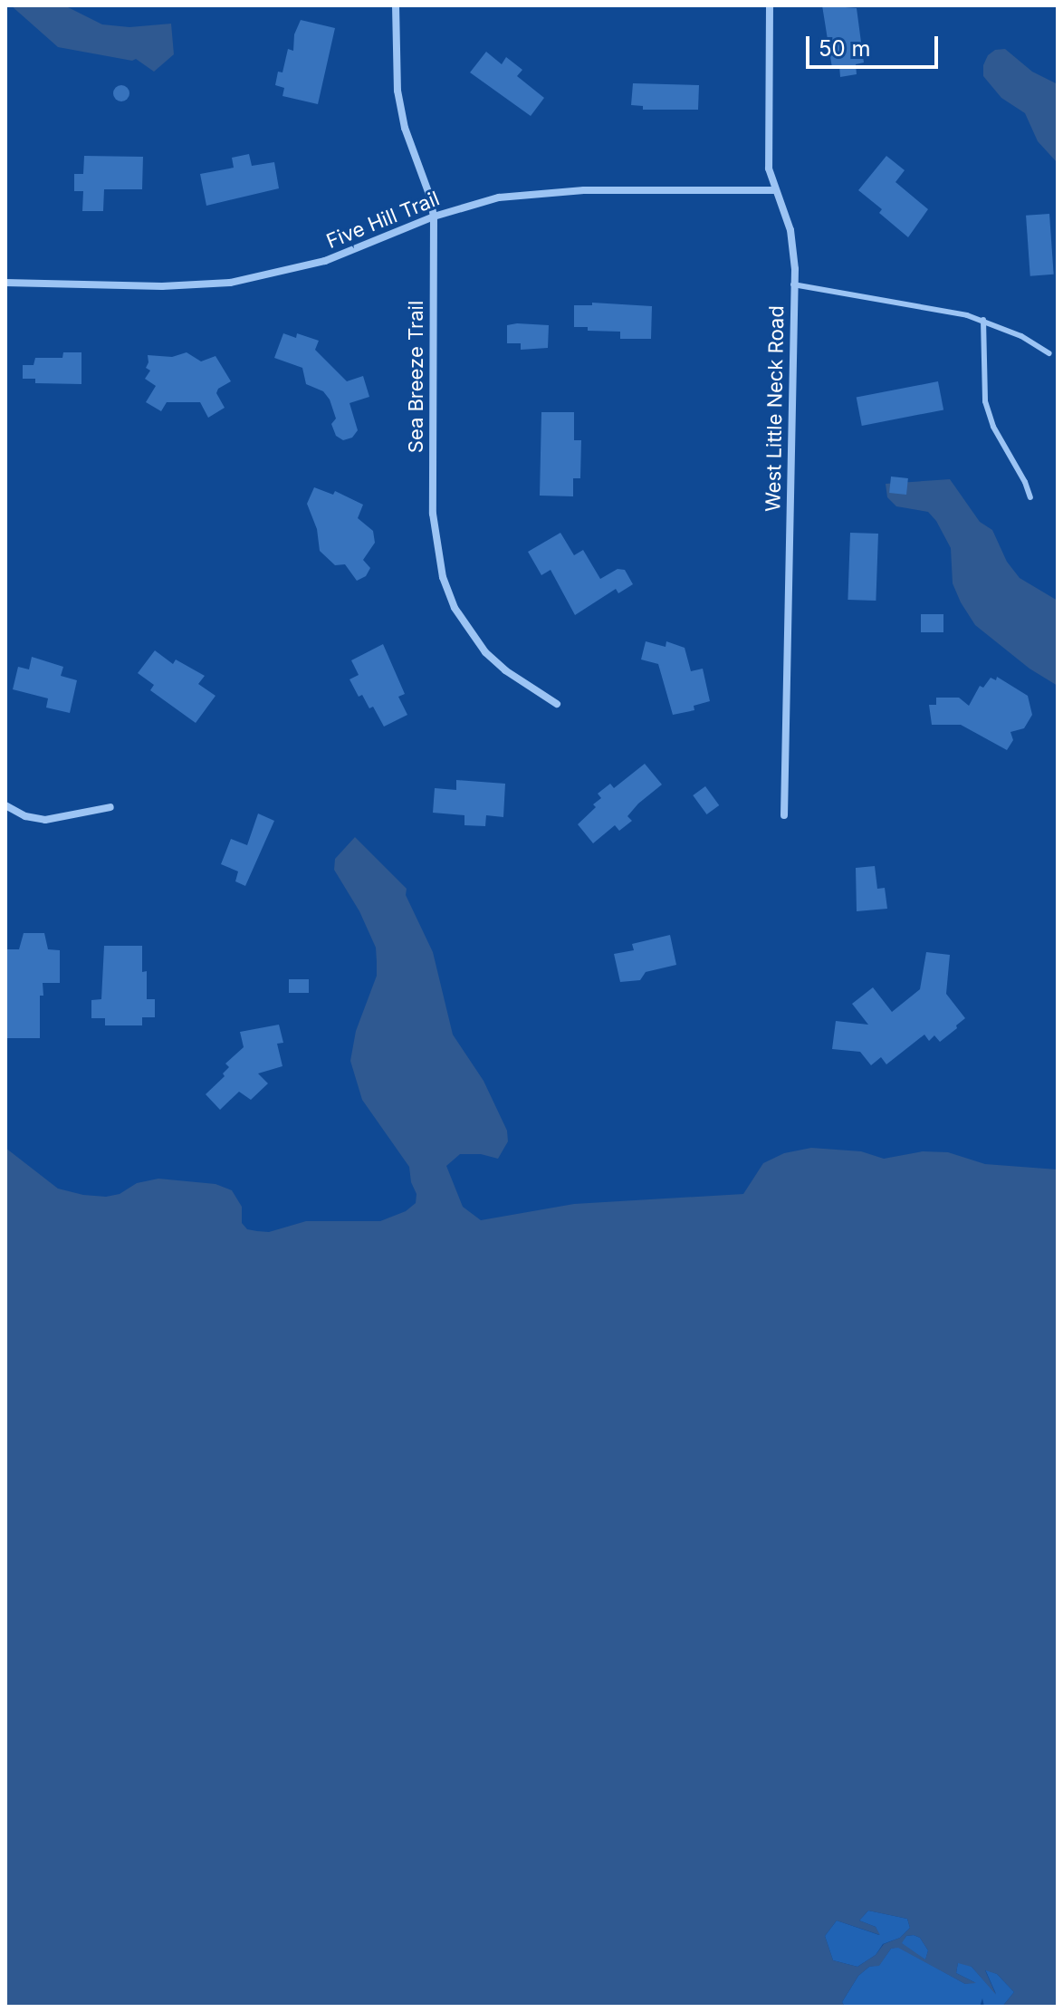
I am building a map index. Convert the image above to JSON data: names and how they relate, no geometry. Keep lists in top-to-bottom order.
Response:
{
  "streets": {
    "street": ["Five Hill Trail", "Sea Breeze Trail", "West Little Neck Road"]
  },
  "crossings": [
    ["Five Hill Trail", "Sea Breeze Trail"],
    ["Five Hill Trail", "West Little Neck Road"]
  ],
  "scale_bar": "50 m"
}
